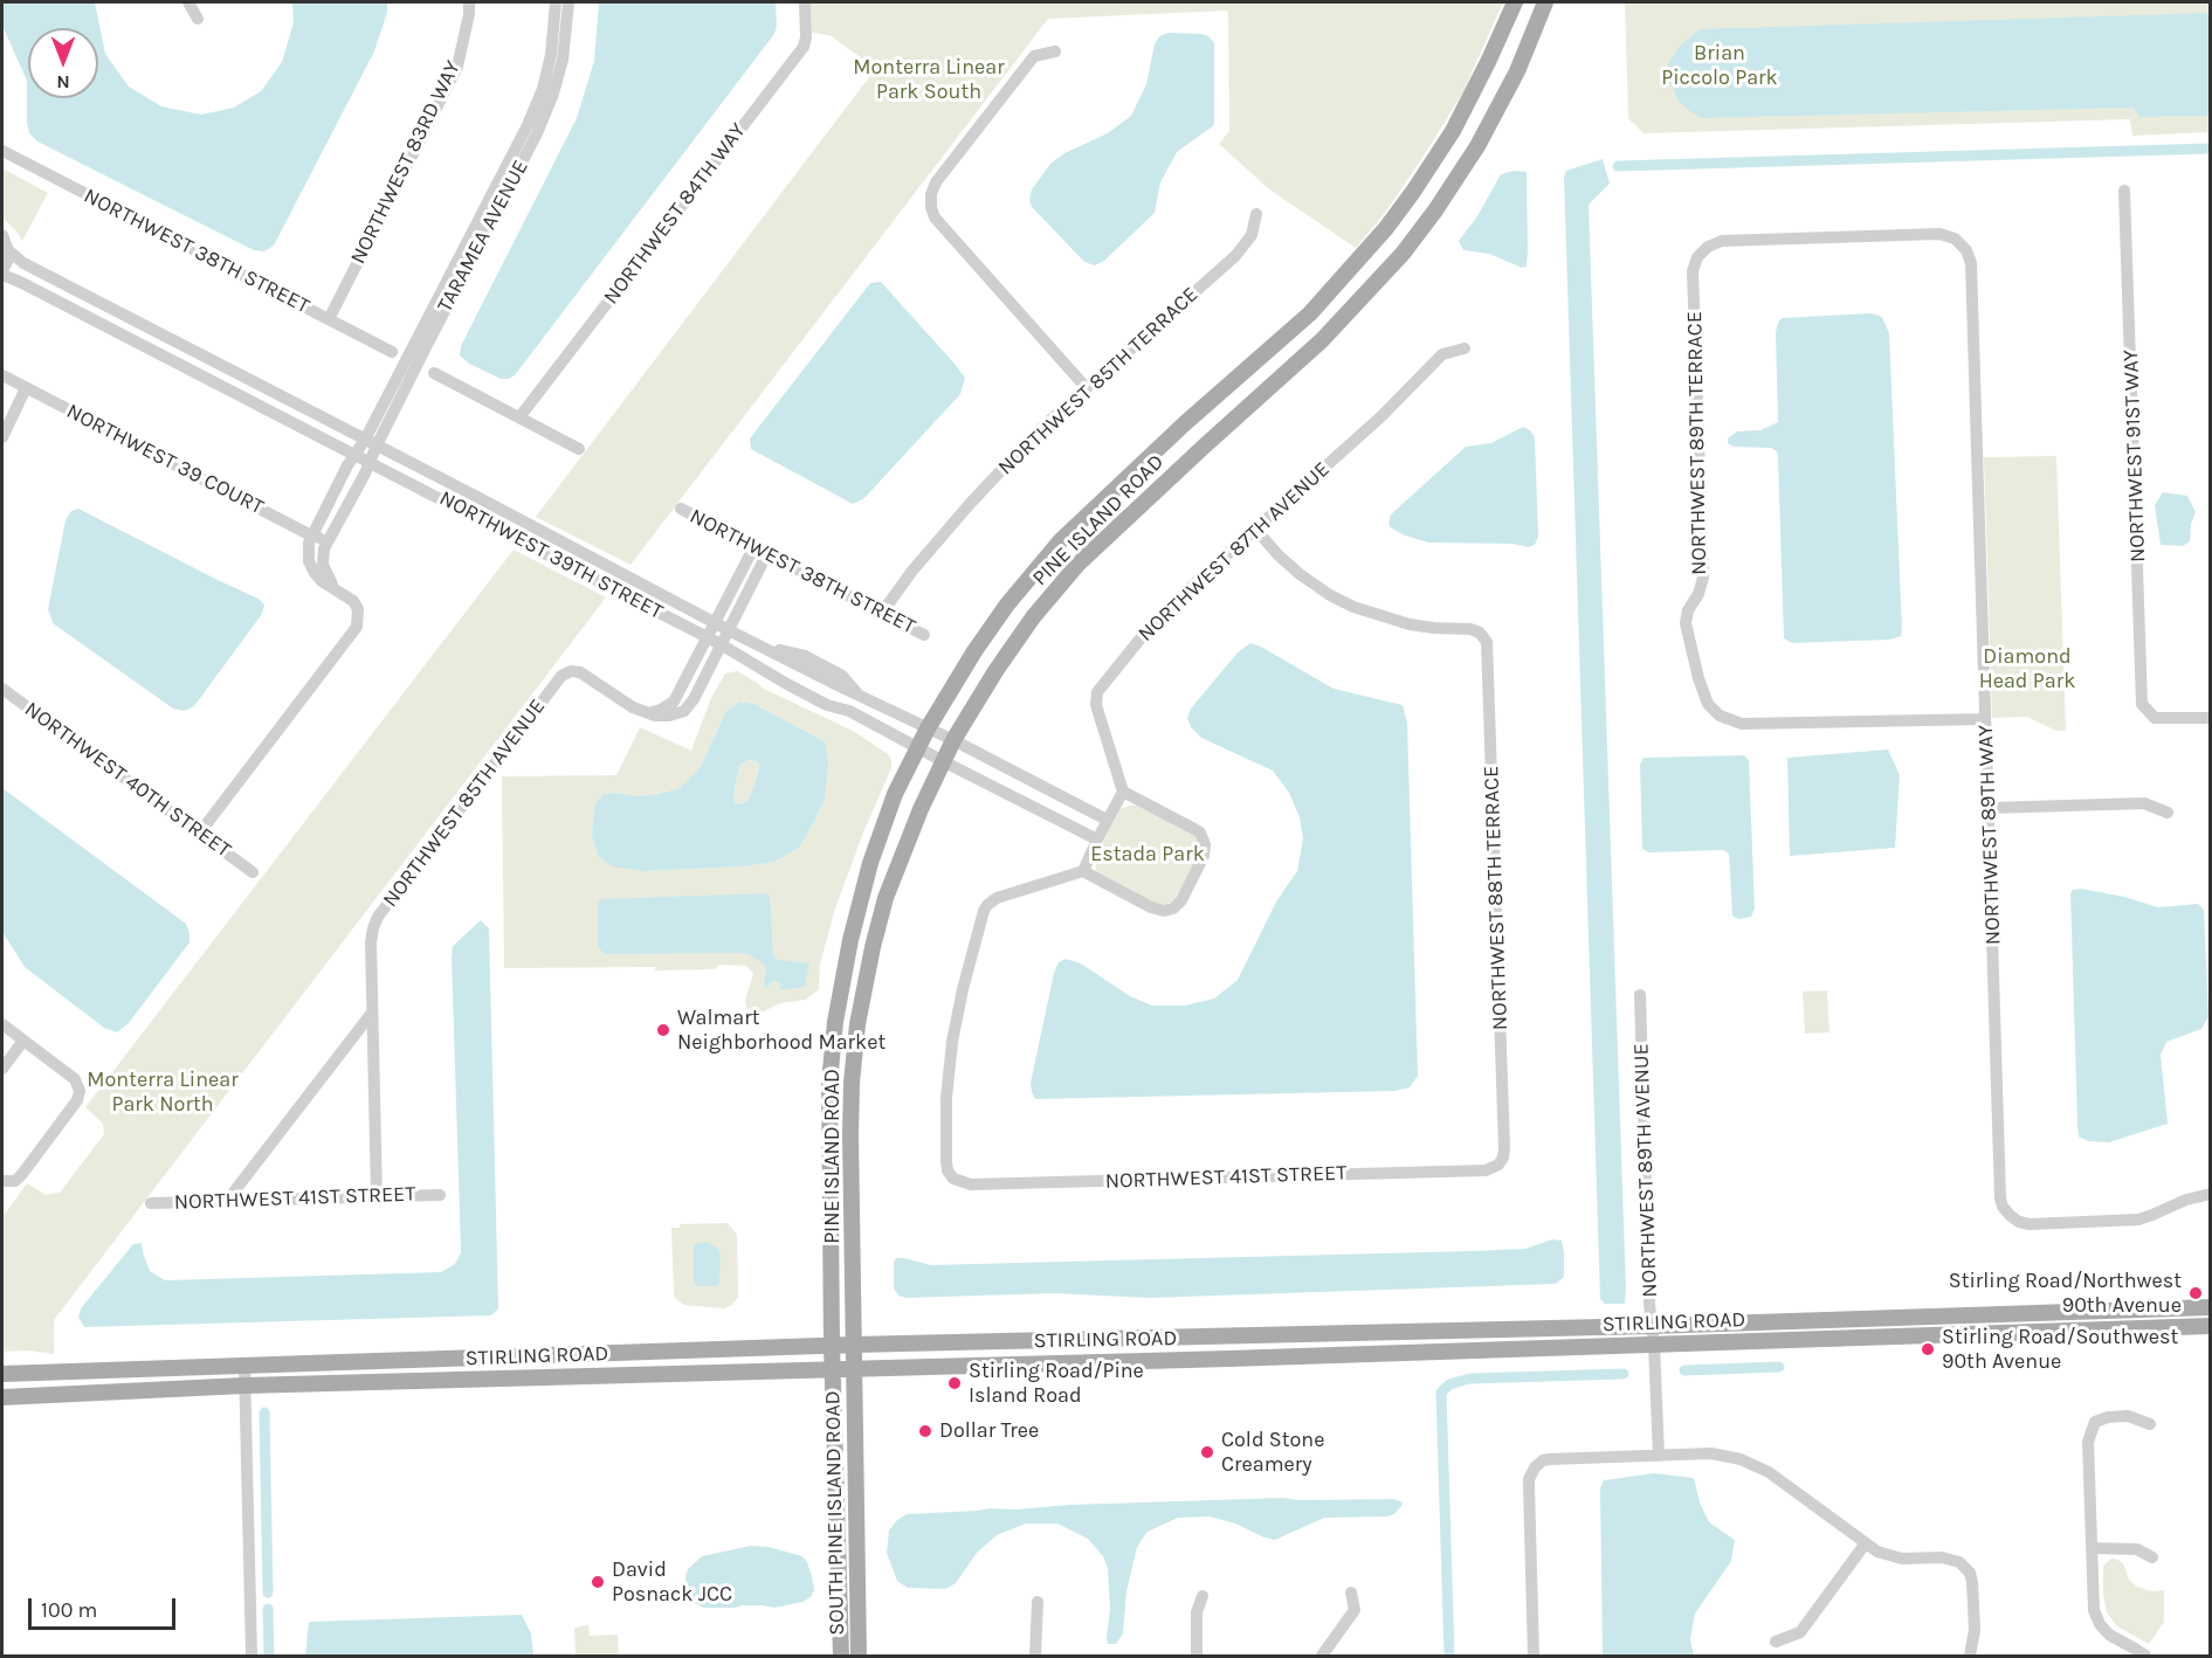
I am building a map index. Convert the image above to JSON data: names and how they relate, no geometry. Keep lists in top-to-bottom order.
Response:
{
  "streets": {
    "main road": ["PINE ISLAND ROAD", "STIRLING ROAD", "SOUTH PINE ISLAND ROAD"],
    "street": [
      "NORTHWEST 83RD WAY",
      "NORTHWEST 84TH WAY",
      "TARAMEA AVENUE",
      "NORTHWEST 38TH STREET",
      "NORTHWEST 85TH TERRACE",
      "NORTHWEST 89TH TERRACE",
      "NORTHWEST 91ST WAY",
      "NORTHWEST 39 COURT",
      "NORTHWEST 87TH AVENUE",
      "NORTHWEST 39TH STREET",
      "NORTHWEST 40TH STREET",
      "NORTHWEST 85TH AVENUE",
      "NORTHWEST 89TH WAY",
      "NORTHWEST 88TH TERRACE",
      "NORTHWEST 89TH AVENUE",
      "NORTHWEST 41ST STREET"
    ]
  },
  "crossings": [
    ["NORTHWEST 83RD WAY", "NORTHWEST 38TH STREET"],
    ["TARAMEA AVENUE", "NORTHWEST 39 COURT"],
    ["TARAMEA AVENUE", "NORTHWEST 39TH STREET"],
    ["NORTHWEST 38TH STREET", "NORTHWEST 85TH TERRACE"],
    ["NORTHWEST 89TH TERRACE", "NORTHWEST 89TH WAY"],
    ["PINE ISLAND ROAD", "NORTHWEST 39TH STREET"],
    ["PINE ISLAND ROAD", "STIRLING ROAD"],
    ["PINE ISLAND ROAD", "SOUTH PINE ISLAND ROAD"],
    ["NORTHWEST 87TH AVENUE", "NORTHWEST 88TH TERRACE"],
    ["NORTHWEST 85TH AVENUE", "NORTHWEST 41ST STREET"],
    ["NORTHWEST 88TH TERRACE", "NORTHWEST 41ST STREET"],
    ["NORTHWEST 89TH AVENUE", "STIRLING ROAD"],
    ["STIRLING ROAD", "SOUTH PINE ISLAND ROAD"]
  ],
  "parks": [
    "Brian Piccolo Park",
    "Monterra Linear Park South",
    "Diamond Head Park",
    "Estada Park",
    "Monterra Linear Park North"
  ],
  "places": [
    "Walmart Neighborhood Market",
    "Stirling Road/Northwest 90th Avenue",
    "Stirling Road/Southwest 90th Avenue",
    "Stirling Road/Pine Island Road",
    "Dollar Tree",
    "Cold Stone Creamery",
    "David Posnack JCC"
  ],
  "scale_bar": "100 m",
  "north": "bottom"
}
